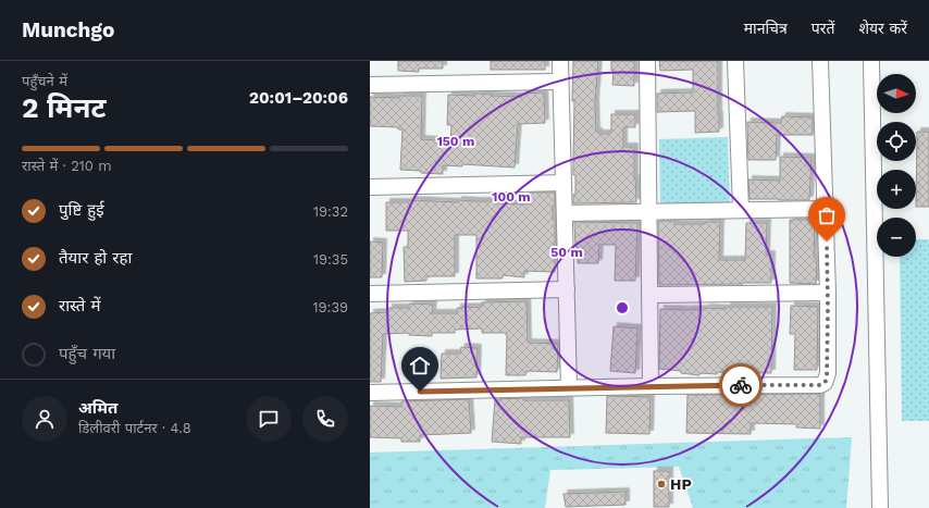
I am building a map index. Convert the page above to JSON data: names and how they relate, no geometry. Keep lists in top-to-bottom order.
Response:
{
  "places": ["HP"],
  "north": "right",
  "page": {
    "header": "Munchgo",
    "nav": ["मानचित्र", "परतें", "शेयर करें"],
    "heading": ["2 मिनट", "पहुँचने में", "20:01–20:06"],
    "panel": ["अमित", "डिलीवरी पार्टनर · 4.8"],
    "map_buttons": ["+", "−"],
    "bar": "रास्ते में · 210 m",
    "list": [
      ["पुष्टि हुई", "19:32"],
      ["तैयार हो रहा", "19:35"],
      ["रास्ते में", "19:39"],
      "पहुँच गया"
    ]
  },
  "rings": ["150 m", "100 m", "50 m"]
}
